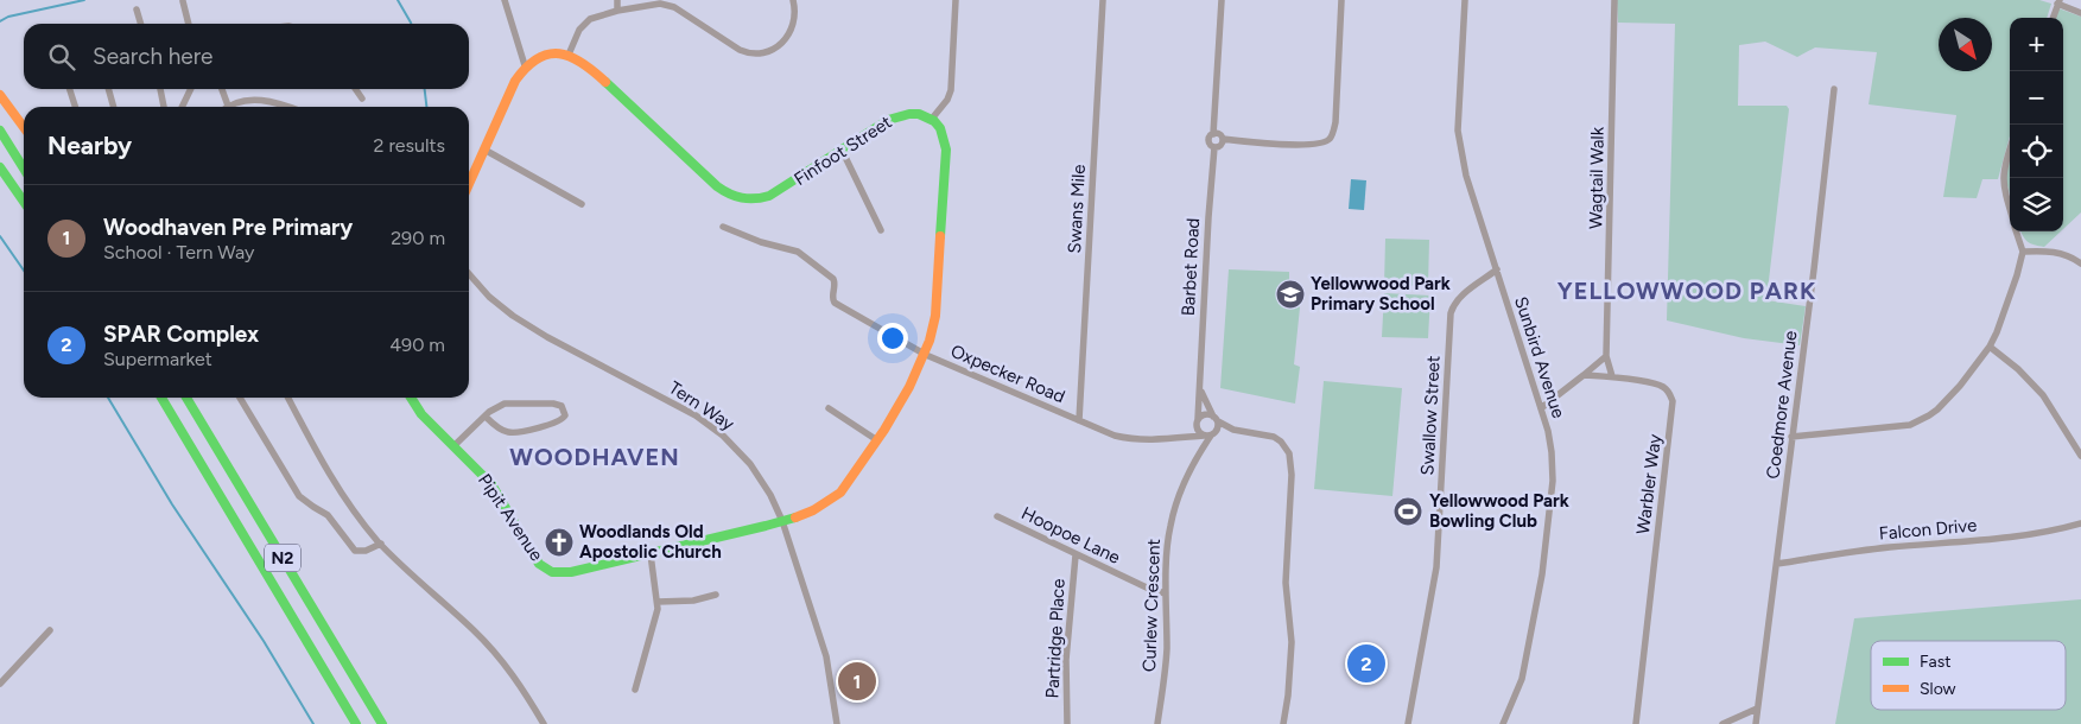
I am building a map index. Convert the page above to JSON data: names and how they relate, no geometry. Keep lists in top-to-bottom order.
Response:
{
  "streets": {
    "main road": ["Finfoot Street", "Pipit Avenue", "N2"],
    "street": [
      "Wagtail Walk",
      "Swans Mile",
      "Barbet Road",
      "Sunbird Avenue",
      "Oxpecker Road",
      "Coedmore Avenue",
      "Tern Way",
      "Swallow Street",
      "Warbler Way",
      "Falcon Drive",
      "Hoopoe Lane",
      "Curlew Crescent",
      "Partridge Place"
    ]
  },
  "crossings": [
    ["Wagtail Walk", "Warbler Way"],
    ["Swans Mile", "Oxpecker Road"],
    ["Barbet Road", "Oxpecker Road"],
    ["Barbet Road", "Curlew Crescent"],
    ["Sunbird Avenue", "Swallow Street"],
    ["Oxpecker Road", "Curlew Crescent"],
    ["Coedmore Avenue", "Falcon Drive"],
    ["Tern Way", "Pipit Avenue"],
    ["Hoopoe Lane", "Curlew Crescent"],
    ["Hoopoe Lane", "Partridge Place"]
  ],
  "districts": ["YELLOWWOOD PARK", "WOODHAVEN"],
  "places": {
    "school or university": ["Yellowwood Park Primary School"],
    "sports": ["Yellowwood Park Bowling Club"],
    "church": ["Woodlands Old Apostolic Church"]
  },
  "legend": ["Fast", "Slow"],
  "north": "bottom right",
  "page": {
    "map_buttons": ["+", "−"],
    "search": "Search here",
    "heading": ["Nearby", "2 results"],
    "list": [
      {
        "mark": "1",
        "name": "Woodhaven Pre Primary",
        "note": "School · Tern Way",
        "value": "290 m"
      },
      {
        "mark": "2",
        "name": "SPAR Complex",
        "note": "Supermarket",
        "value": "490 m"
      }
    ],
    "pins": ["2", "1"]
  }
}
